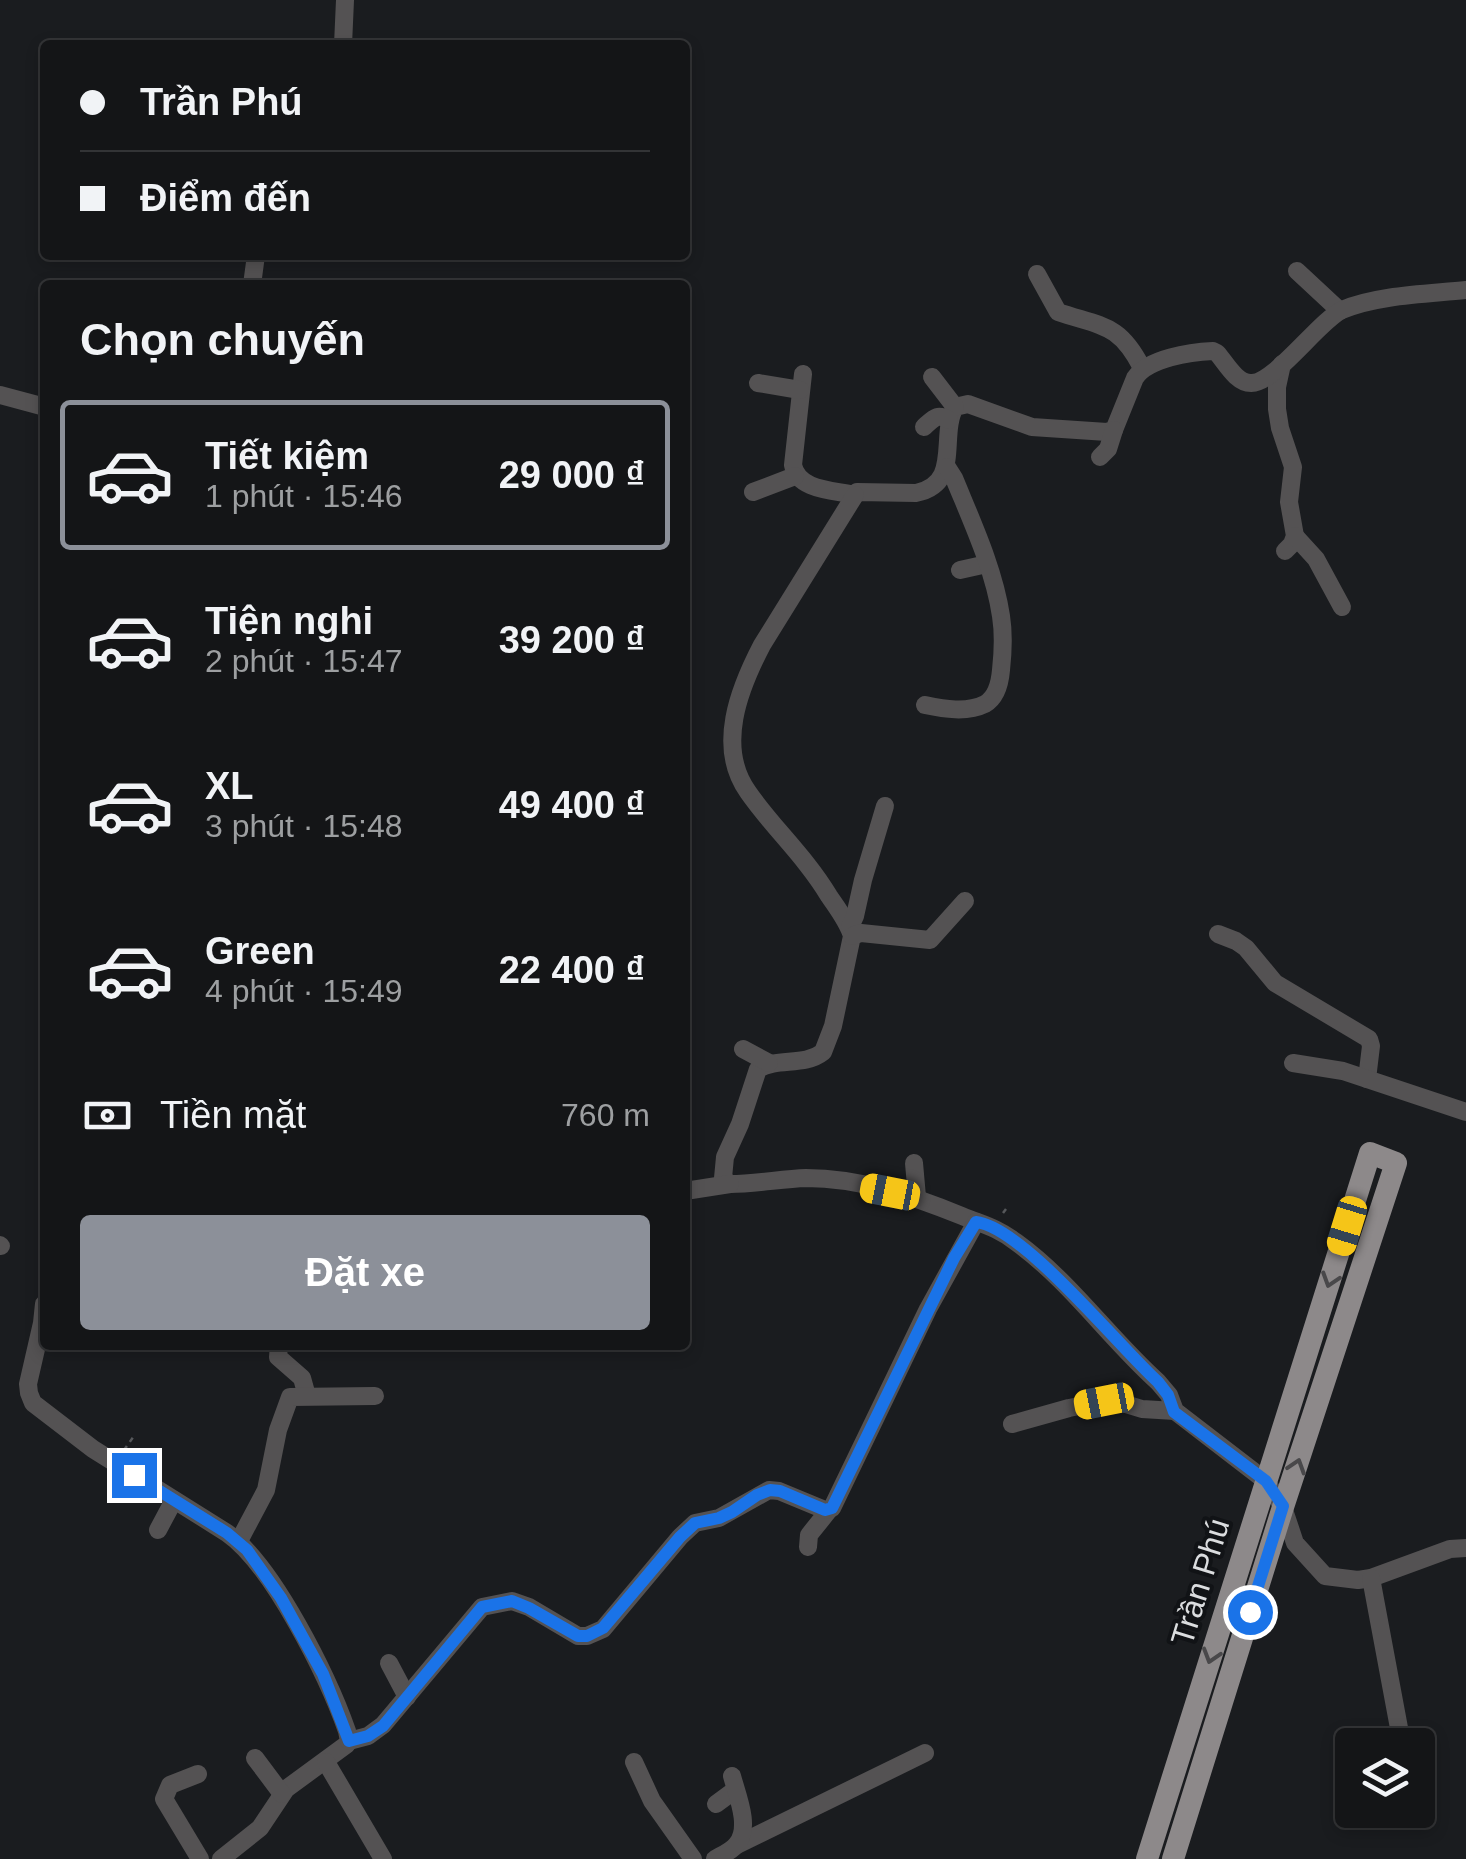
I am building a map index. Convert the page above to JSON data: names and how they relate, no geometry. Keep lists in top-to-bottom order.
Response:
{
  "streets": {
    "main road": ["Trần Phú"]
  },
  "page": {
    "banner": ["Trần Phú", "Điểm đến"],
    "heading": "Chọn chuyến",
    "list": [
      {
        "name": "Tiết kiệm",
        "note": "1 phút · 15:46",
        "value": "29 000 ₫"
      },
      {
        "name": "Tiện nghi",
        "note": "2 phút · 15:47",
        "value": "39 200 ₫"
      },
      {
        "name": "XL",
        "note": "3 phút · 15:48",
        "value": "49 400 ₫"
      },
      {
        "name": "Green",
        "note": "4 phút · 15:49",
        "value": "22 400 ₫"
      }
    ],
    "pay": ["Tiền mặt", "760 m"],
    "buttons": "Đặt xe"
  }
}
